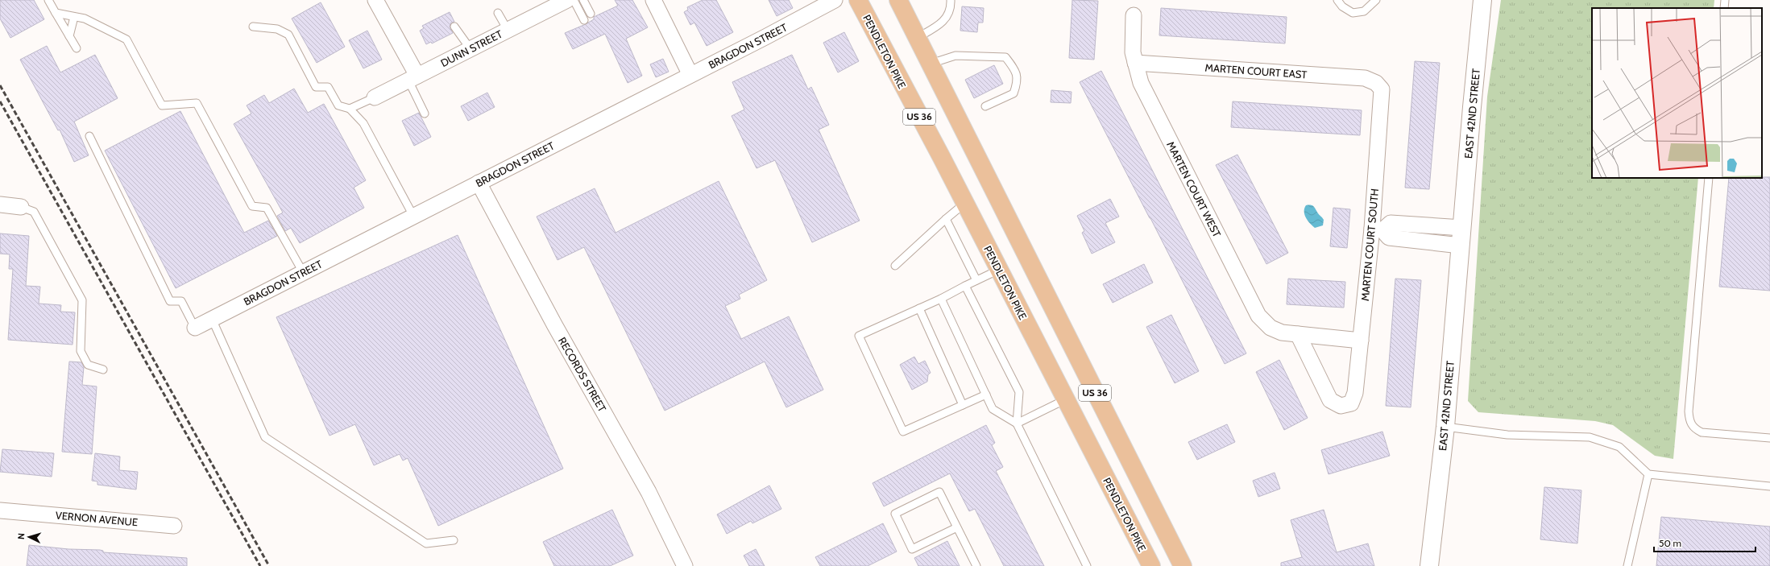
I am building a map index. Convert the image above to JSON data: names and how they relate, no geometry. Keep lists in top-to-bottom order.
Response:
{
  "streets": {
    "main road": ["PENDLETON PIKE", "US 36"],
    "street": [
      "BRAGDON STREET",
      "DUNN STREET",
      "MARTEN COURT EAST",
      "EAST 42ND STREET",
      "MARTEN COURT WEST",
      "MARTEN COURT SOUTH",
      "RECORDS STREET",
      "VERNON AVENUE"
    ]
  },
  "crossings": [
    ["BRAGDON STREET", "RECORDS STREET"],
    ["MARTEN COURT EAST", "MARTEN COURT WEST"],
    ["MARTEN COURT EAST", "MARTEN COURT SOUTH"],
    ["MARTEN COURT WEST", "MARTEN COURT SOUTH"]
  ],
  "scale_bar": "50 m",
  "north": "left"
}
